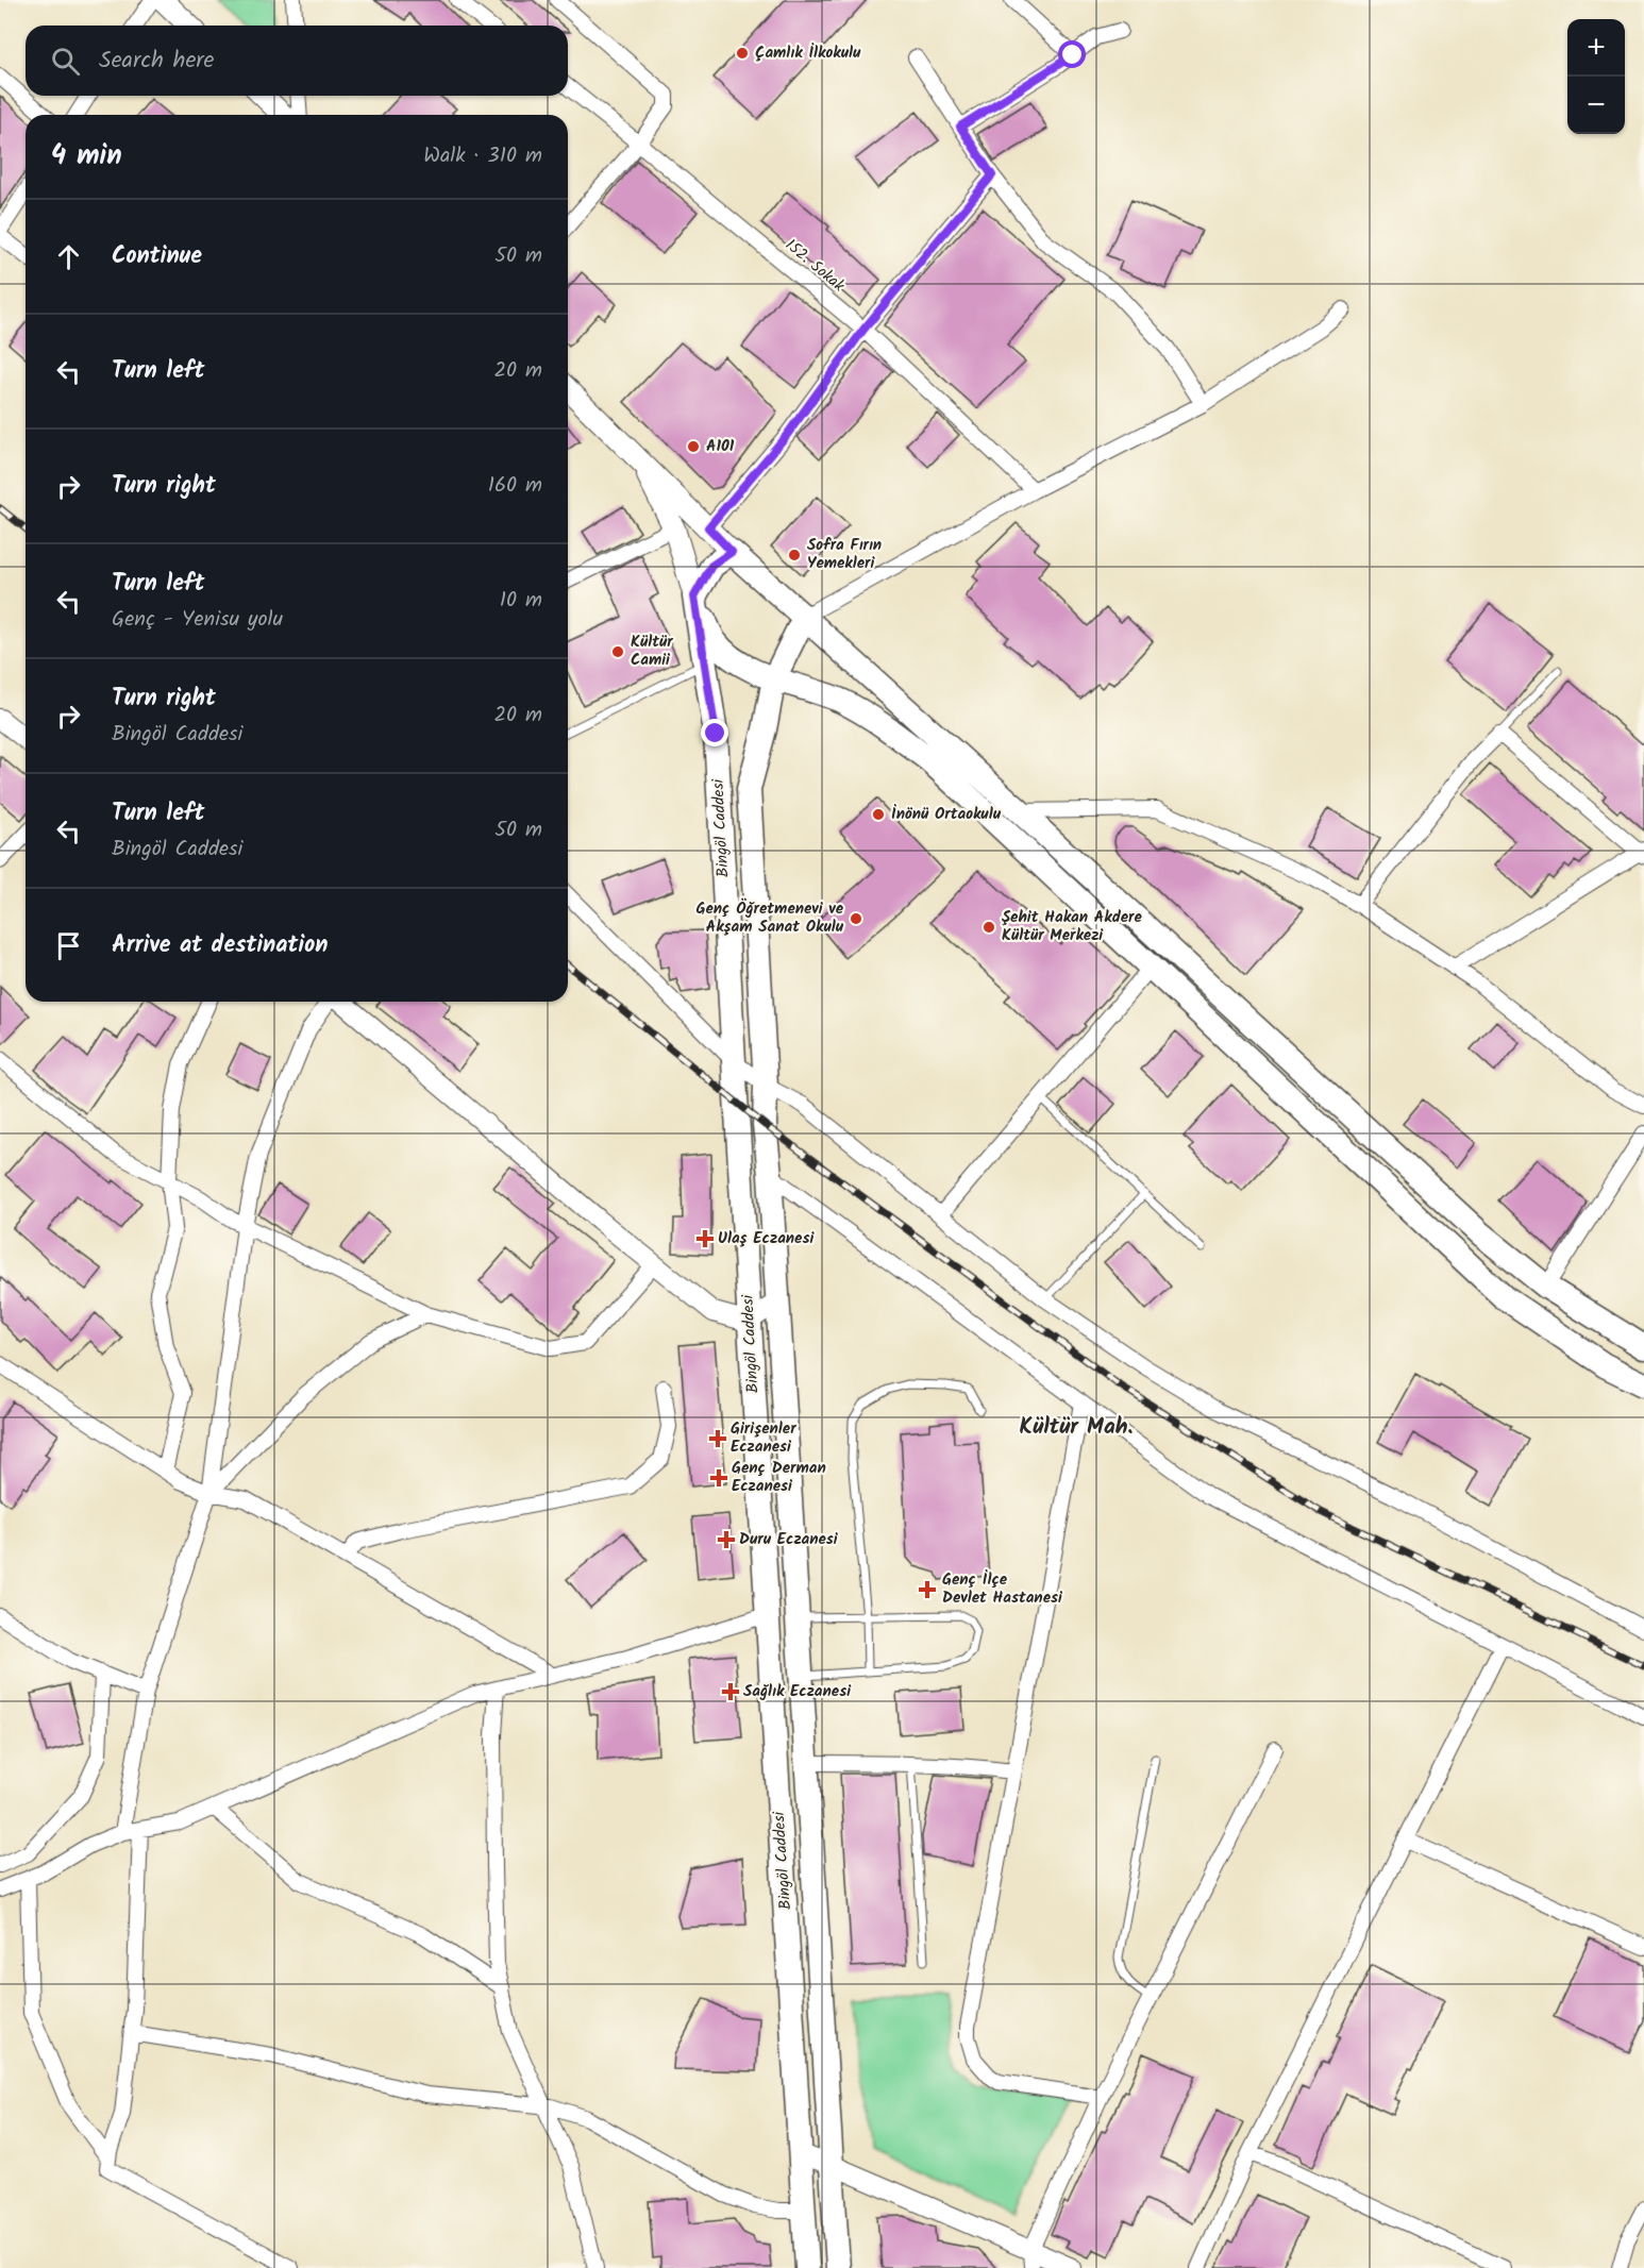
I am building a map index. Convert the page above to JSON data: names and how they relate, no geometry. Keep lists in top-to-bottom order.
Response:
{
  "streets": {
    "main road": ["Bingöl Caddesi"],
    "street": ["152. Sokak"]
  },
  "districts": ["Kültür Mah."],
  "places": {
    "other": [
      "Çamlık İlkokulu",
      "A101",
      "Sofra Fırın Yemekleri",
      "Kültür Camii",
      "İnönü Ortaokulu",
      "Genç Öğretmenevi ve Akşam Sanat Okulu",
      "Şehit Hakan Akdere Kültür Merkezi"
    ],
    "health": [
      "Ulaş Eczanesi",
      "Girişenler Eczanesi",
      "Genç Derman Eczanesi",
      "Duru Eczanesi",
      "Genç İlçe Devlet Hastanesi",
      "Sağlık Eczanesi"
    ]
  },
  "page": {
    "map_buttons": ["+", "−"],
    "search": "Search here",
    "heading": ["4 min", "Walk · 310 m"],
    "list": [
      ["Continue", "50 m"],
      ["Turn left", "20 m"],
      ["Turn right", "160 m"],
      ["Turn left", "Genç - Yenisu yolu", "10 m"],
      ["Turn right", "Bingöl Caddesi", "20 m"],
      ["Turn left", "Bingöl Caddesi", "50 m"],
      "Arrive at destination"
    ]
  }
}
